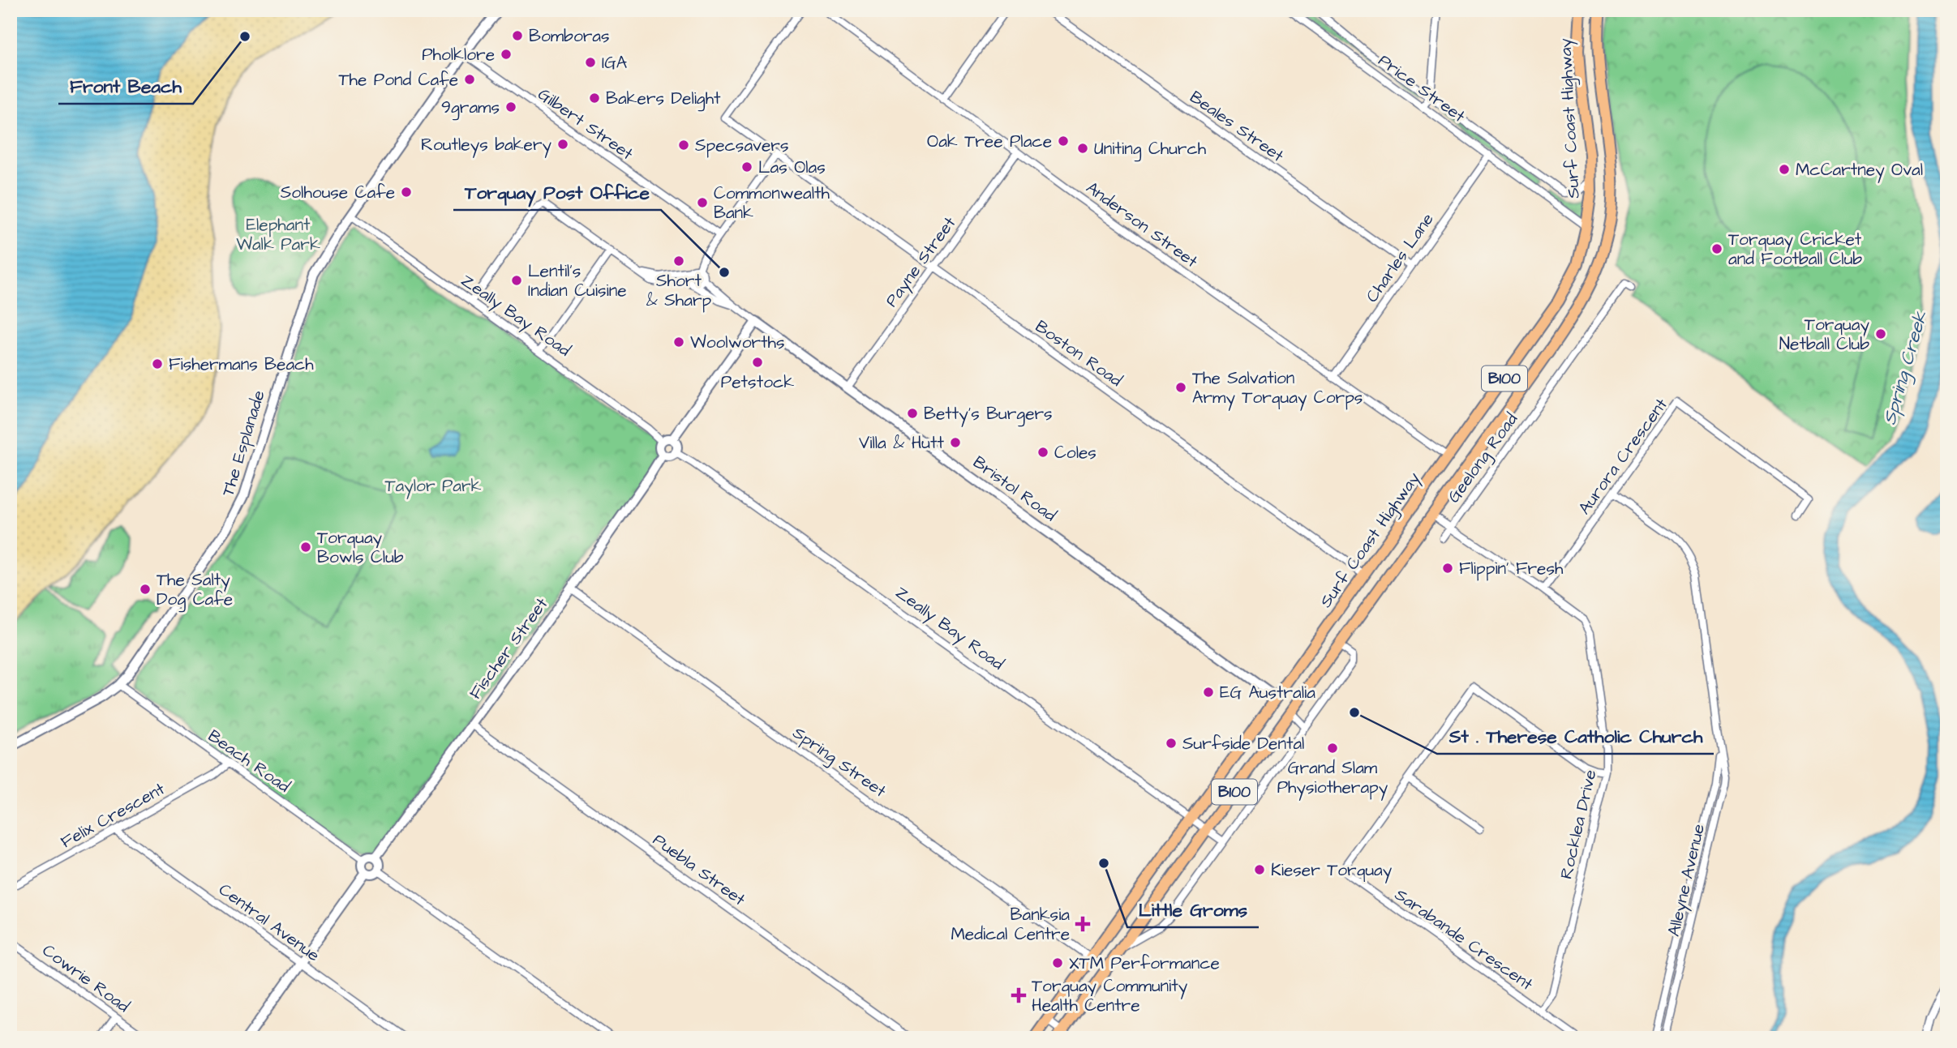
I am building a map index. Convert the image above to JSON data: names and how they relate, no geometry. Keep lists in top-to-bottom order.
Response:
{
  "streets": {
    "main road": ["Surf Coast Highway", "B100"],
    "street": [
      "Price Street",
      "Gilbert Street",
      "Beales Street",
      "Anderson Street",
      "Charles Lane",
      "Payne Street",
      "Zeally Bay Road",
      "Boston Road",
      "The Esplanade",
      "Aurora Crescent",
      "Geelong Road",
      "Bristol Road",
      "Fischer Street",
      "Beach Road",
      "Spring Street",
      "Felix Crescent",
      "Rocklea Drive",
      "Puebla Street",
      "Alleyne Avenue",
      "Central Avenue",
      "Sarabande Crescent",
      "Cowrie Road"
    ]
  },
  "crossings": [
    ["Price Street", "Surf Coast Highway"],
    ["Price Street", "Charles Lane"],
    ["Surf Coast Highway", "Anderson Street"],
    ["Surf Coast Highway", "Zeally Bay Road"],
    ["Surf Coast Highway", "Boston Road"],
    ["Surf Coast Highway", "Bristol Road"],
    ["Surf Coast Highway", "Spring Street"],
    ["Surf Coast Highway", "Rocklea Drive"],
    ["Gilbert Street", "The Esplanade"],
    ["Beales Street", "Charles Lane"],
    ["Anderson Street", "Charles Lane"],
    ["Anderson Street", "Payne Street"],
    ["Payne Street", "Boston Road"],
    ["Payne Street", "Bristol Road"],
    ["Zeally Bay Road", "The Esplanade"],
    ["Zeally Bay Road", "Fischer Street"],
    ["The Esplanade", "Beach Road"],
    ["Aurora Crescent", "Rocklea Drive"],
    ["Aurora Crescent", "Alleyne Avenue"],
    ["Geelong Road", "Rocklea Drive"],
    ["Fischer Street", "Beach Road"],
    ["Fischer Street", "Spring Street"],
    ["Fischer Street", "Puebla Street"],
    ["Beach Road", "Felix Crescent"],
    ["Felix Crescent", "Central Avenue"],
    ["Rocklea Drive", "Sarabande Crescent"]
  ],
  "water": ["Spring Creek"],
  "parks": ["Elephant Walk Park", "Taylor Park"],
  "places": {
    "other": [
      "Bomboras",
      "Front Beach",
      "Pholklore",
      "IGA",
      "The Pond Cafe",
      "Bakers Delight",
      "9grams",
      "Oak Tree Place",
      "Routleys bakery",
      "Specsavers",
      "Uniting Church",
      "Las Olas",
      "McCartney Oval",
      "Solhouse Cafe",
      "Commonwealth Bank",
      "Torquay Cricket and Football Club",
      "Short & Sharp",
      "Torquay Post Office",
      "Lentil's Indian Cuisine",
      "Torquay Netball Club",
      "Woolworths",
      "Petstock",
      "Fishermans Beach",
      "The Salvation Army Torquay Corps",
      "Betty's Burgers",
      "Villa & Hutt",
      "Coles",
      "Torquay Bowls Club",
      "Flippin' Fresh",
      "The Salty Dog Cafe",
      "EG Australia",
      "St . Therese Catholic Church",
      "Surfside Dental",
      "Grand Slam Physiotherapy",
      "Little Groms",
      "Kieser Torquay",
      "XTM Performance"
    ],
    "health": ["Banksia Medical Centre", "Torquay Community Health Centre"]
  }
}
